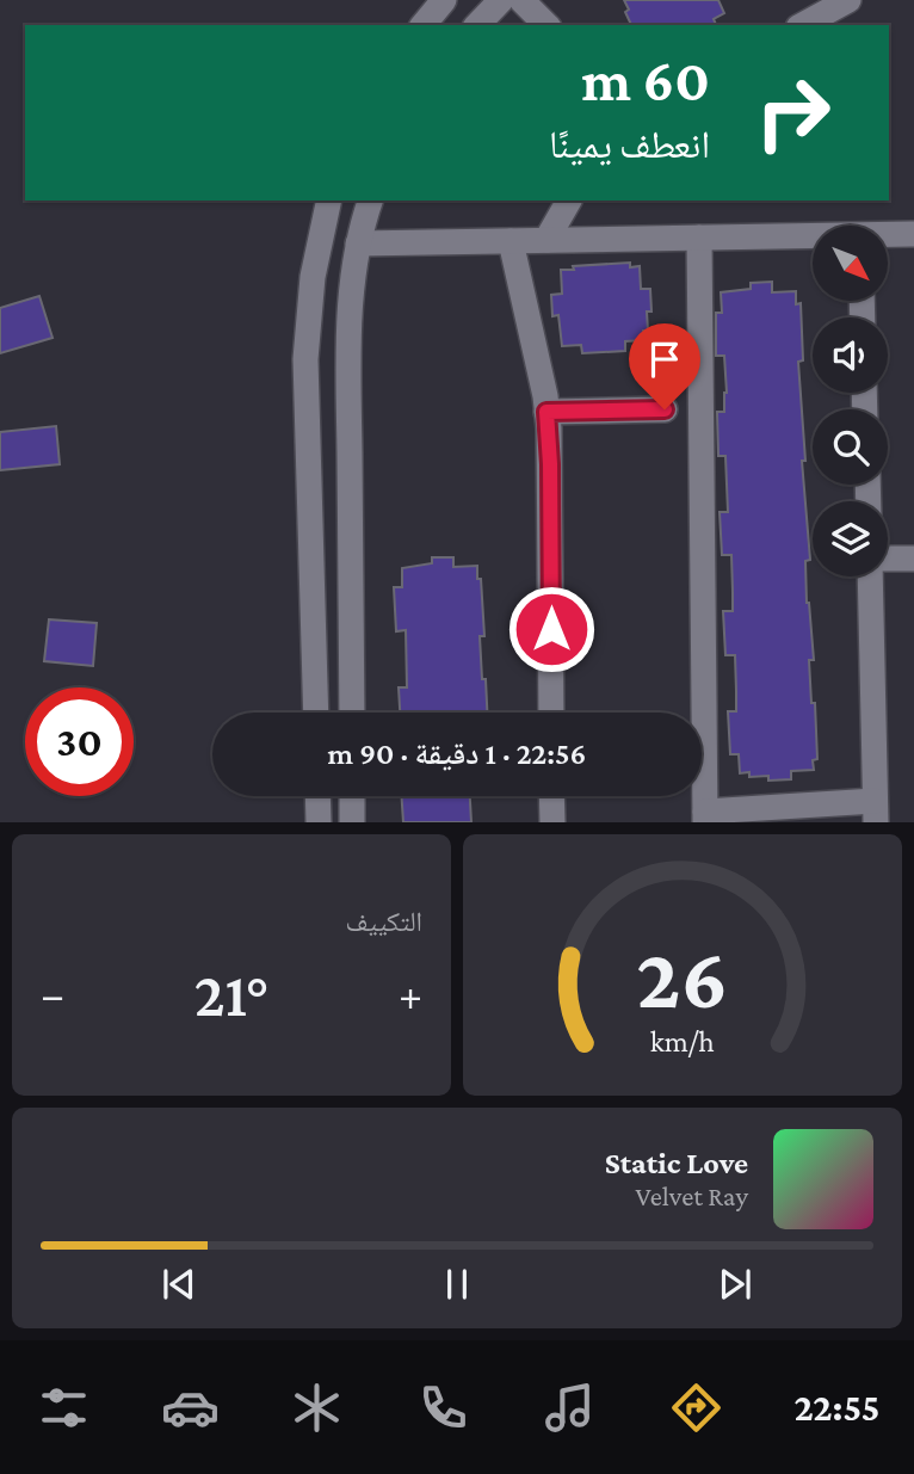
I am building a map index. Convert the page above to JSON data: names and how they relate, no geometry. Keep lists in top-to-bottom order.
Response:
{
  "north": "bottom right",
  "page": {
    "turn": ["60 m", "انعطف يمينًا"],
    "limit": "30",
    "trip": "22:56 · 1 دقيقة · 90 m",
    "tile": "التكييف",
    "heat": ["−", "21°", "+"],
    "song": ["Static Love", "Velvet Ray"],
    "tabs": "22:55",
    "gauge": ["26", "km/h"]
  }
}
